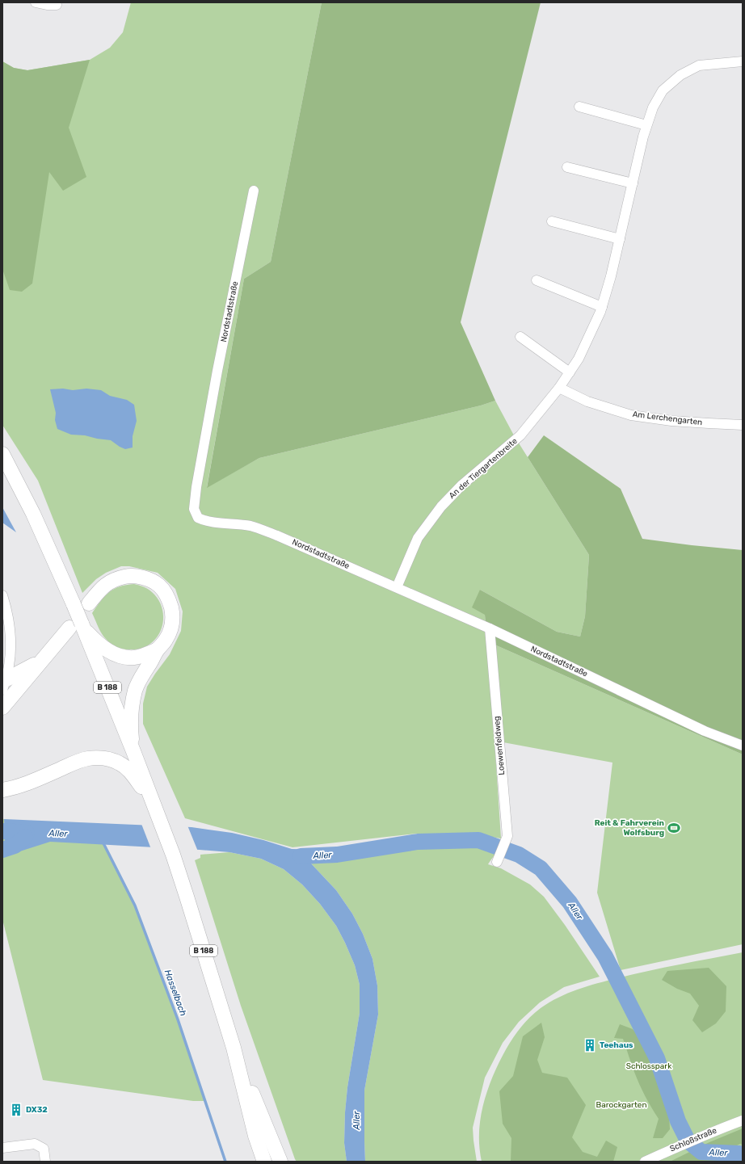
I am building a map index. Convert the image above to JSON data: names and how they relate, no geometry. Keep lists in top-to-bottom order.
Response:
{
  "streets": {
    "main road": ["B 188"],
    "street": [
      "Nordstadtstraße",
      "Am Lerchengarten",
      "An der Tiergartenbreite",
      "Loewenfeldweg",
      "Schloßstraße"
    ]
  },
  "crossings": [
    ["Nordstadtstraße", "An der Tiergartenbreite"],
    ["Nordstadtstraße", "Loewenfeldweg"],
    ["Am Lerchengarten", "An der Tiergartenbreite"]
  ],
  "water": ["Aller", "Hasselbach"],
  "parks": ["Schlosspark", "Barockgarten"],
  "places": {
    "sports": ["Reit & Fahrverein Wolfsburg"],
    "building": ["Teehaus", "DX32"]
  }
}
